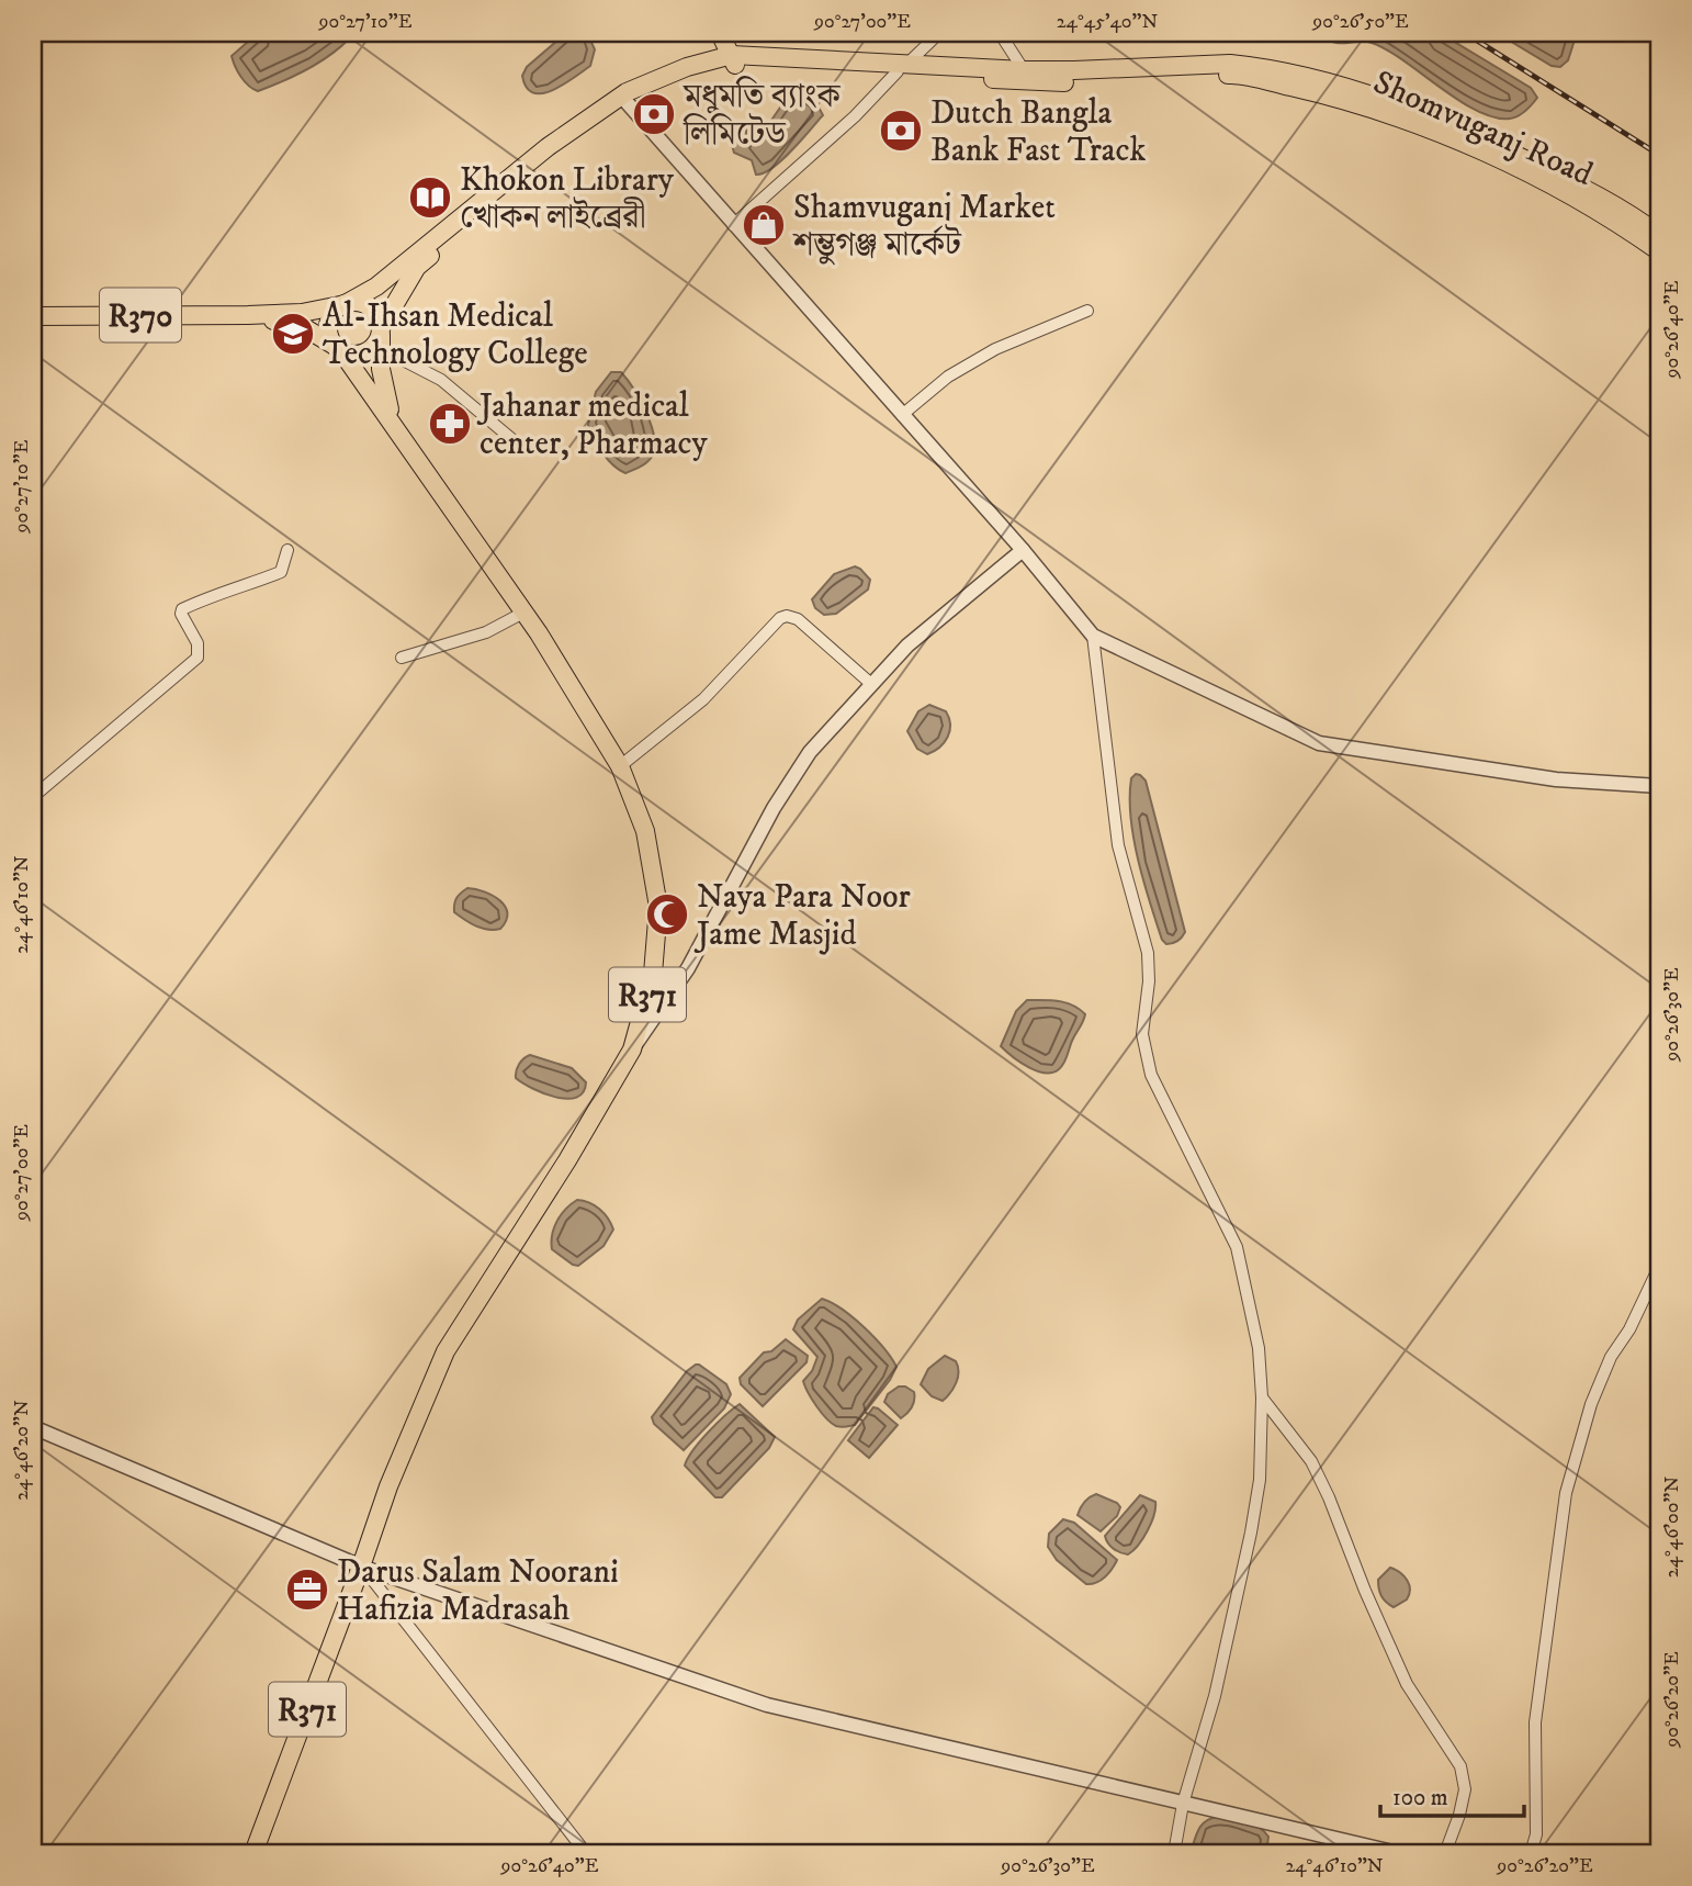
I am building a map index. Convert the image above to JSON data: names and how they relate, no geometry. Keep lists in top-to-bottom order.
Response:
{
  "streets": {
    "main road": ["Shomvuganj Road", "R370", "R371"]
  },
  "crossings": [
    ["Shomvuganj Road", "R370"],
    ["Shomvuganj Road", "R371"],
    ["R370", "R371"]
  ],
  "places": {
    "bank": ["মধুমতি ব্যাংক লিমিটেড", "Dutch Bangla Bank Fast Track"],
    "library": ["Khokon Library খোকন লাইব্রেরী"],
    "shop": ["Shamvuganj Market শম্ভুগঞ্জ মার্কেট"],
    "school or university": ["Al-Ihsan Medical Technology College"],
    "pharmacy": ["Jahanar medical center, Pharmacy"],
    "mosque": ["Naya Para Noor Jame Masjid"],
    "office": ["Darus Salam Noorani Hafizia Madrasah"]
  },
  "scale_bar": "100 m",
  "coordinates": [
    "90°27'10\"E",
    "90°27'00\"E",
    "24°45'40\"N",
    "90°26'50\"E",
    "90°26'40\"E",
    "24°46'10\"N",
    "90°26'30\"E",
    "24°46'20\"N",
    "24°46'00\"N",
    "90°26'20\"E"
  ]
}
